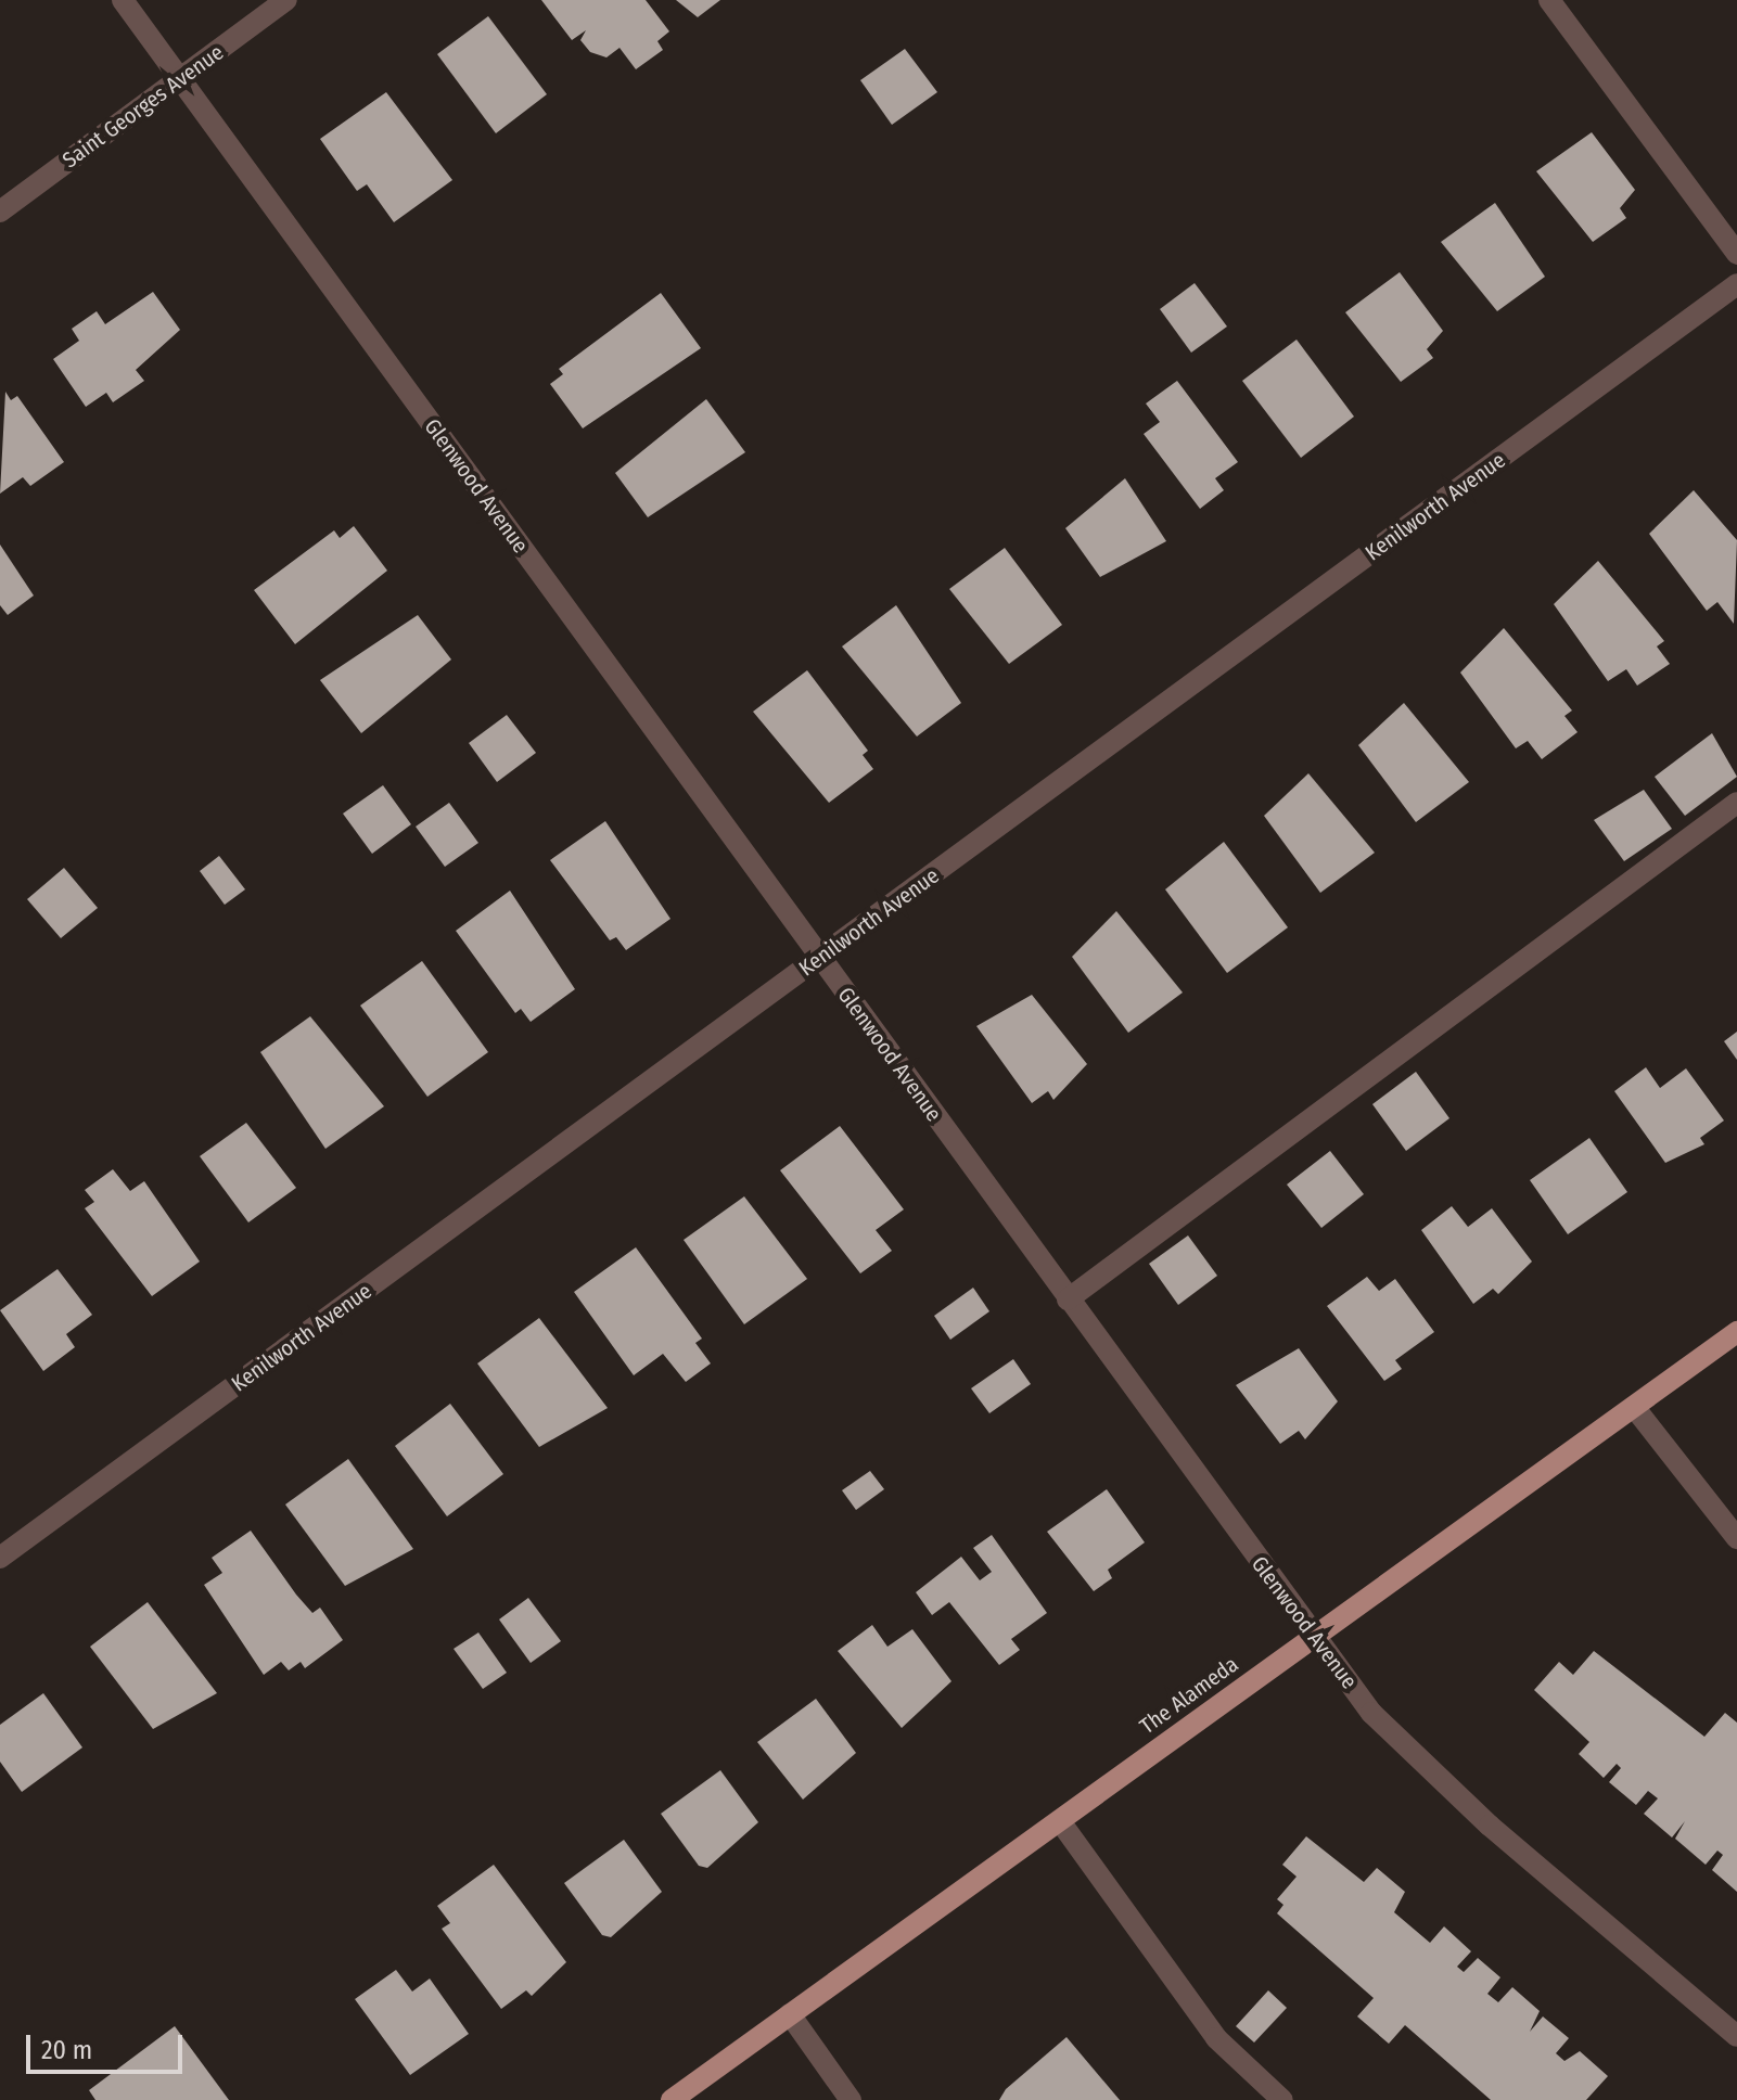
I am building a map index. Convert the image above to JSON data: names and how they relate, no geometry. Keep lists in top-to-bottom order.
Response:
{
  "streets": {
    "main road": ["The Alameda"],
    "street": ["Saint Georges Avenue", "Glenwood Avenue", "Kenilworth Avenue"]
  },
  "crossings": [
    ["Saint Georges Avenue", "Glenwood Avenue"],
    ["Glenwood Avenue", "Kenilworth Avenue"],
    ["Glenwood Avenue", "The Alameda"]
  ],
  "scale_bar": "20 m"
}
